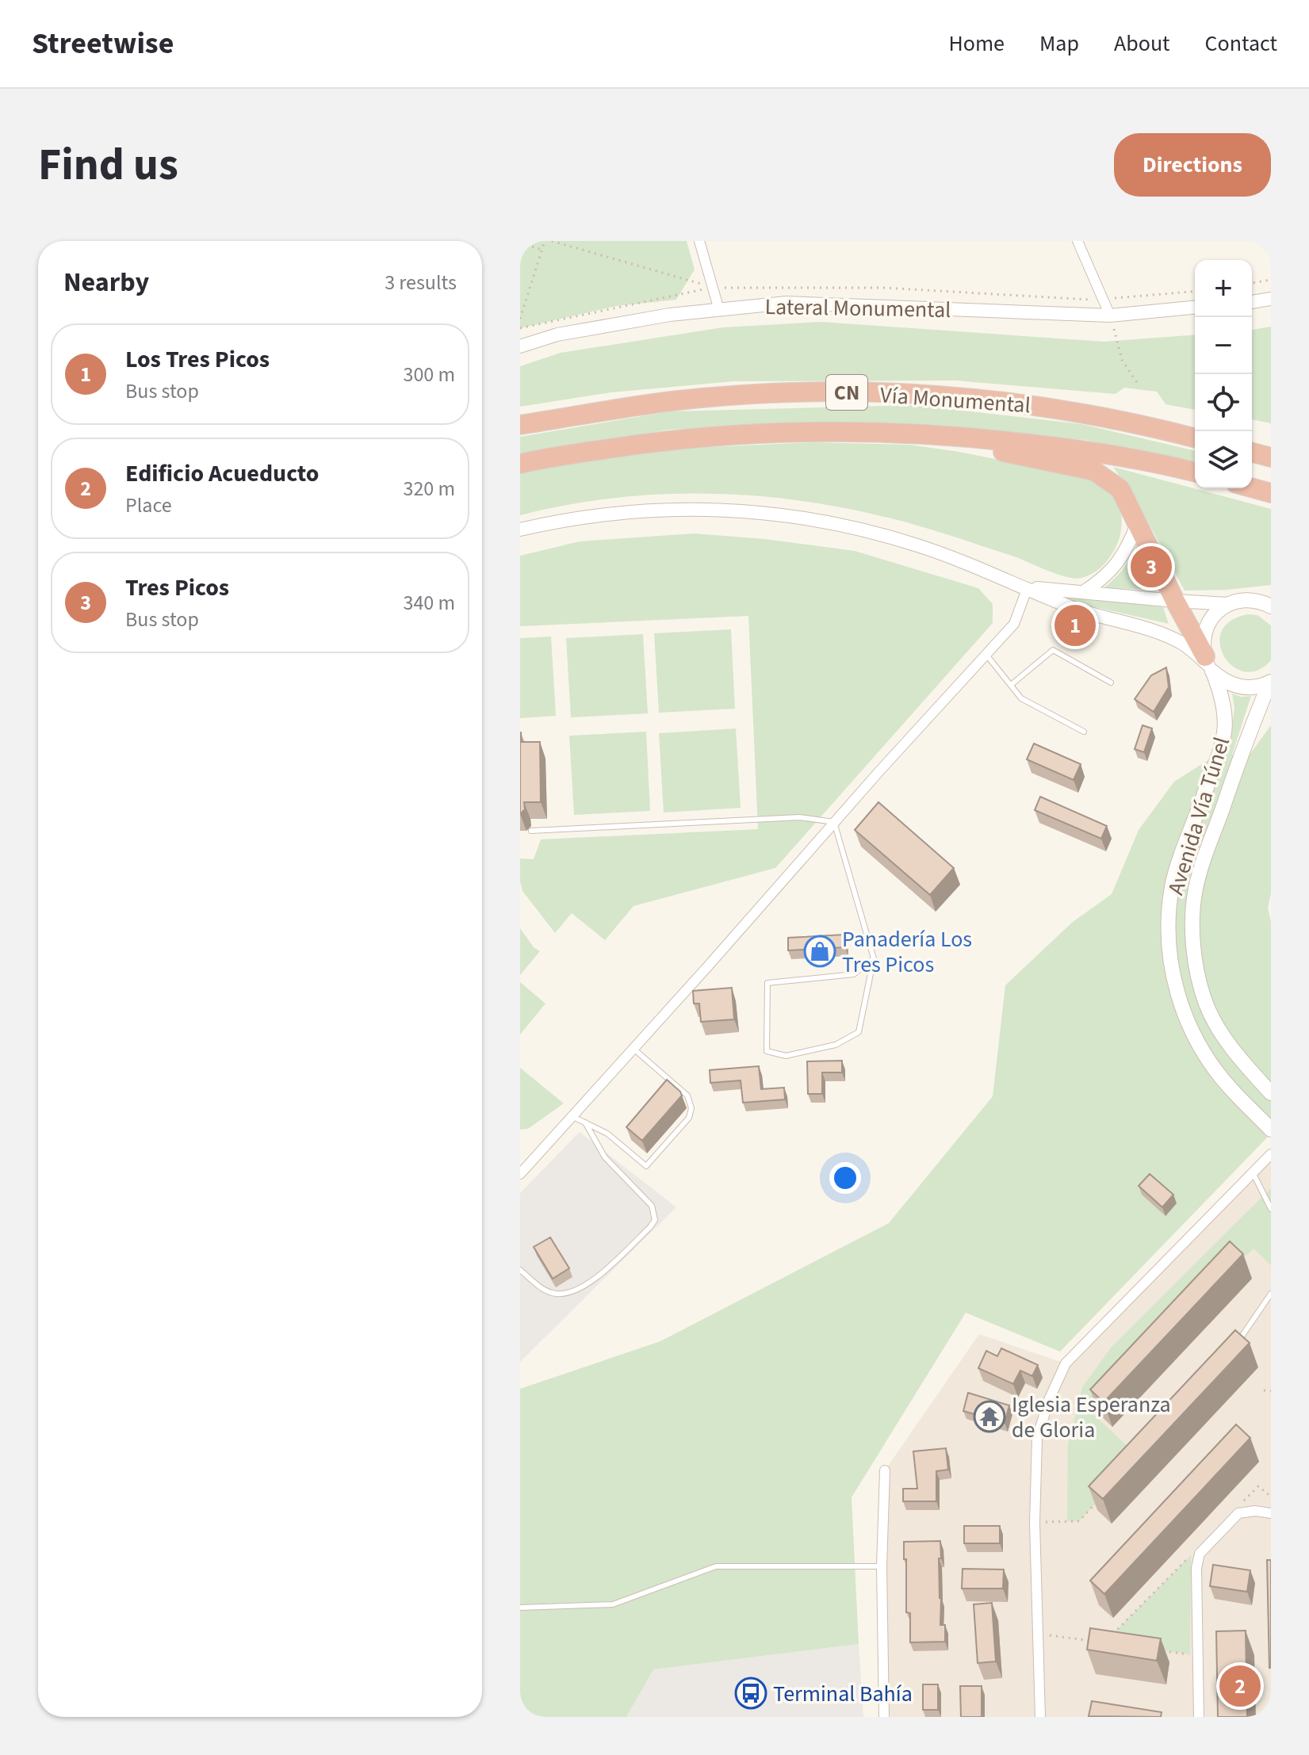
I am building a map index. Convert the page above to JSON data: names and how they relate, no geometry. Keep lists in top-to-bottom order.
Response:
{
  "streets": {
    "highway": ["CN", "Vía Monumental"],
    "main road": ["Avenida Vía Túnel"],
    "street": ["Lateral Monumental"]
  },
  "places": {
    "shop": ["Panadería Los Tres Picos"],
    "temple": ["Iglesia Esperanza de Gloria"],
    "bus stop": ["Terminal Bahía"]
  },
  "page": {
    "header": "Streetwise",
    "nav": [
      "Home",
      "Map",
      "About",
      "Contact"
    ],
    "buttons": "Directions",
    "title": "Find us",
    "heading": ["Nearby", "3 results"],
    "map_buttons": ["+", "−"],
    "list": [
      {
        "mark": "1",
        "name": "Los Tres Picos",
        "note": "Bus stop",
        "value": "300 m"
      },
      {
        "mark": "2",
        "name": "Edificio Acueducto",
        "note": "Place",
        "value": "320 m"
      },
      {
        "mark": "3",
        "name": "Tres Picos",
        "note": "Bus stop",
        "value": "340 m"
      }
    ],
    "pins": ["3", "1", "2"]
  }
}
